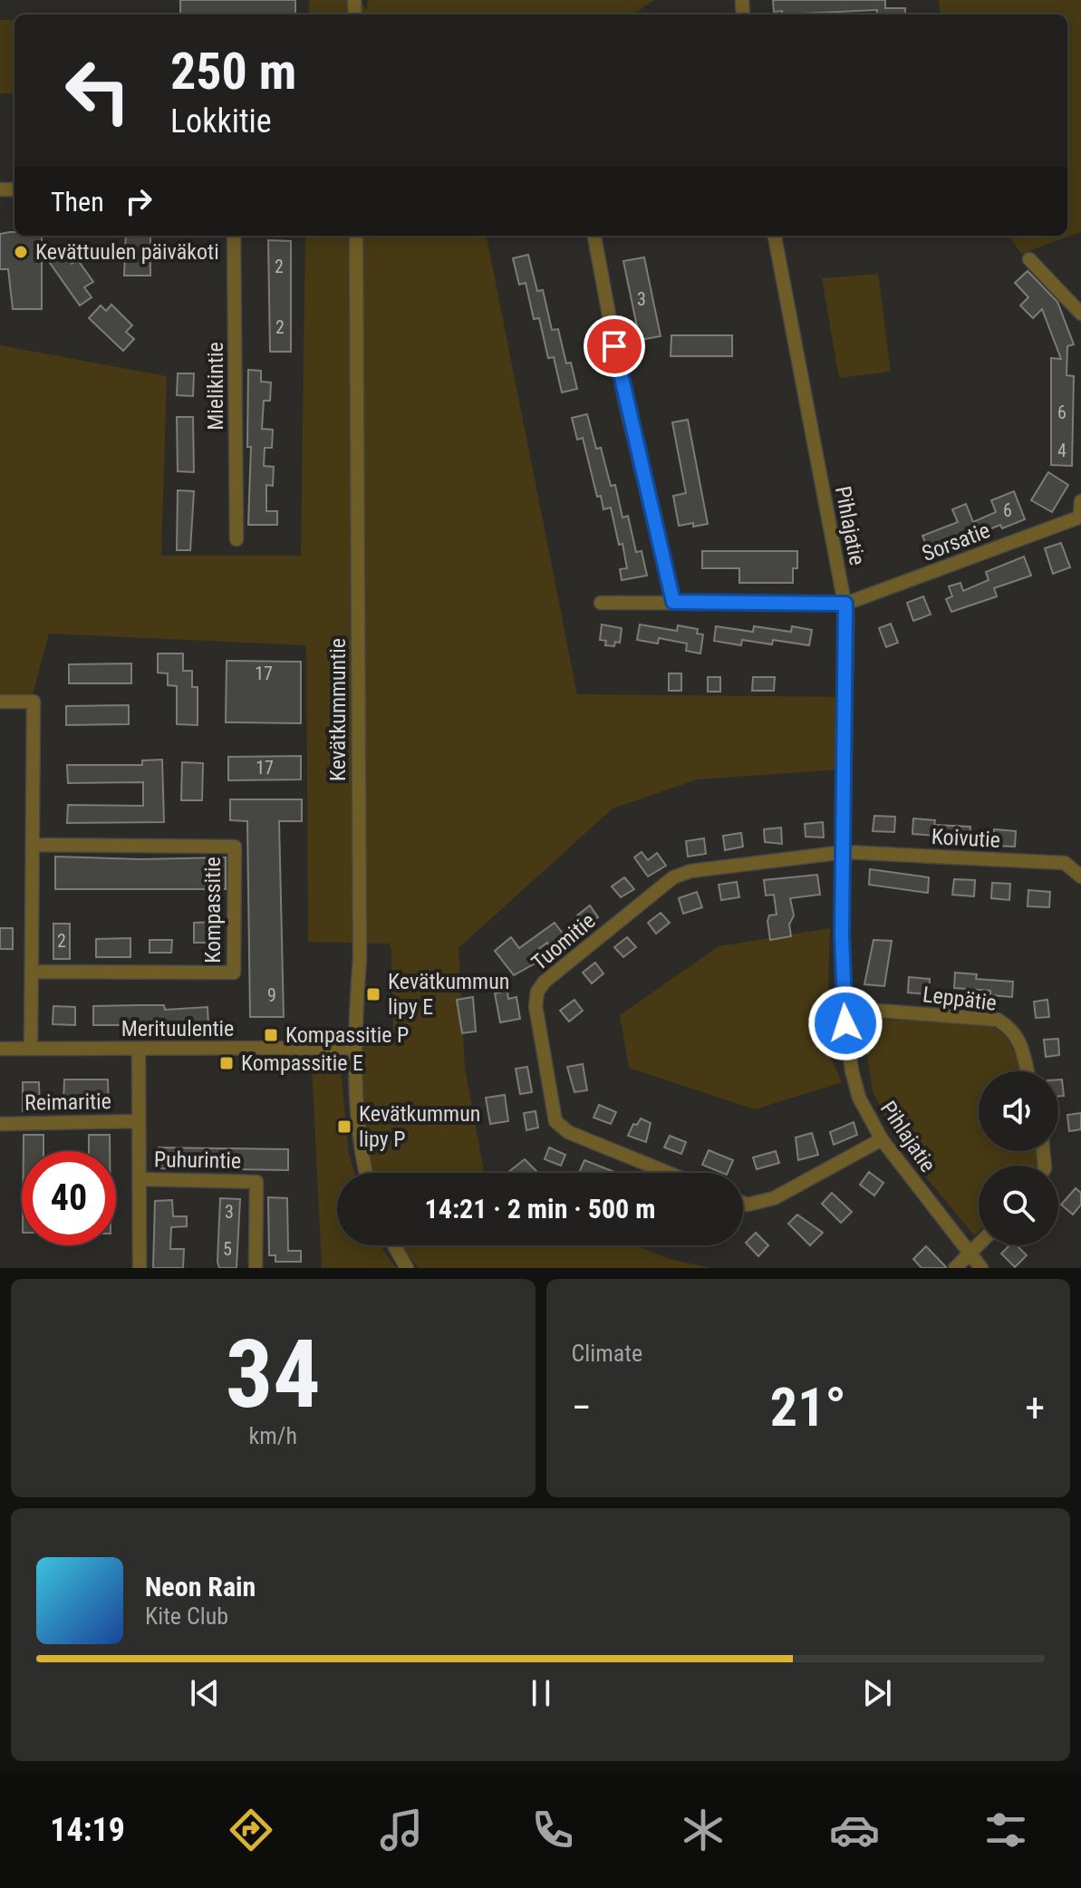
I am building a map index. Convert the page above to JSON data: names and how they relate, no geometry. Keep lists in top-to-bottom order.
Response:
{
  "streets": {
    "street": [
      "Mielikintie",
      "Pihlajatie",
      "Sorsatie",
      "Kevätkummuntie",
      "Koivutie",
      "Kompassitie",
      "Tuomitie",
      "Leppätie",
      "Merituulentie",
      "Reimaritie",
      "Puhurintie"
    ]
  },
  "crossings": [
    ["Pihlajatie", "Sorsatie"],
    ["Pihlajatie", "Koivutie"],
    ["Pihlajatie", "Tuomitie"],
    ["Pihlajatie", "Leppätie"],
    ["Kevätkummuntie", "Merituulentie"],
    ["Koivutie", "Tuomitie"]
  ],
  "places": {
    "other": ["Kevättuulen päiväkoti"],
    "transit": [
      "Kevätkummun lipy E",
      "Kompassitie P",
      "Kompassitie E",
      "Kevätkummun lipy P"
    ]
  },
  "house_numbers": [
    "2",
    "3",
    "2",
    "6",
    "4",
    "6",
    "17",
    "17",
    "2",
    "9",
    "3",
    "5"
  ],
  "page": {
    "turn": ["250 m", "Lokkitie"],
    "then": "Then",
    "limit": "40",
    "trip": "14:21 · 2 min · 500 m",
    "tile": [
      ["34", "km/h"],
      "Climate"
    ],
    "heat": ["−", "21°", "+"],
    "song": ["Neon Rain", "Kite Club"],
    "tabs": "14:19"
  }
}
